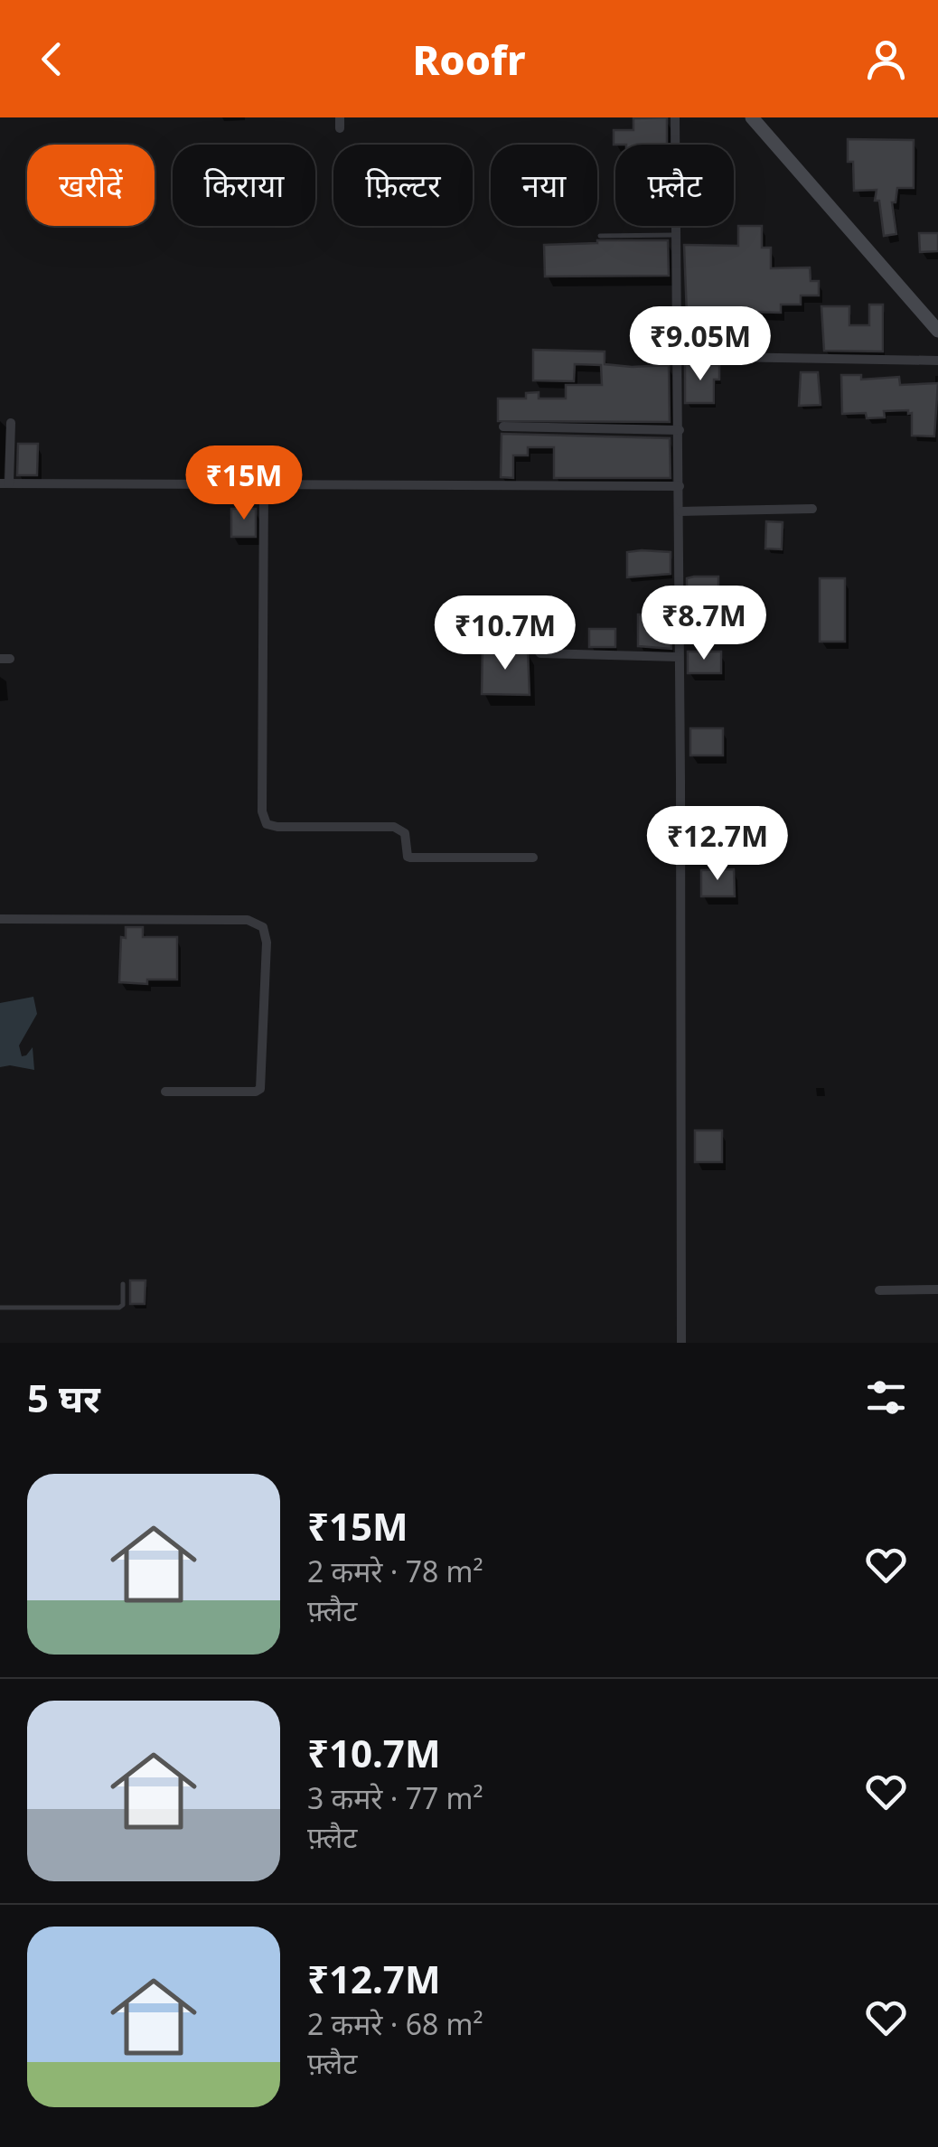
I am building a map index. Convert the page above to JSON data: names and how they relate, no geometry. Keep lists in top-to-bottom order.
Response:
{
  "page": {
    "header": "Roofr",
    "chip": [
      "खरीदें",
      "किराया",
      "फ़िल्टर",
      "नया",
      "फ़्लैट"
    ],
    "price": [
      "₹9.05M",
      "₹15M",
      "₹8.7M",
      "₹10.7M",
      "₹12.7M"
    ],
    "heading": "5 घर",
    "list": [
      {
        "name": "₹15M",
        "note": "2 कमरे · 78 m² · फ़्लैट"
      },
      {
        "name": "₹10.7M",
        "note": "3 कमरे · 77 m² · फ़्लैट"
      },
      {
        "name": "₹12.7M",
        "note": "2 कमरे · 68 m² · फ़्लैट"
      }
    ]
  }
}
